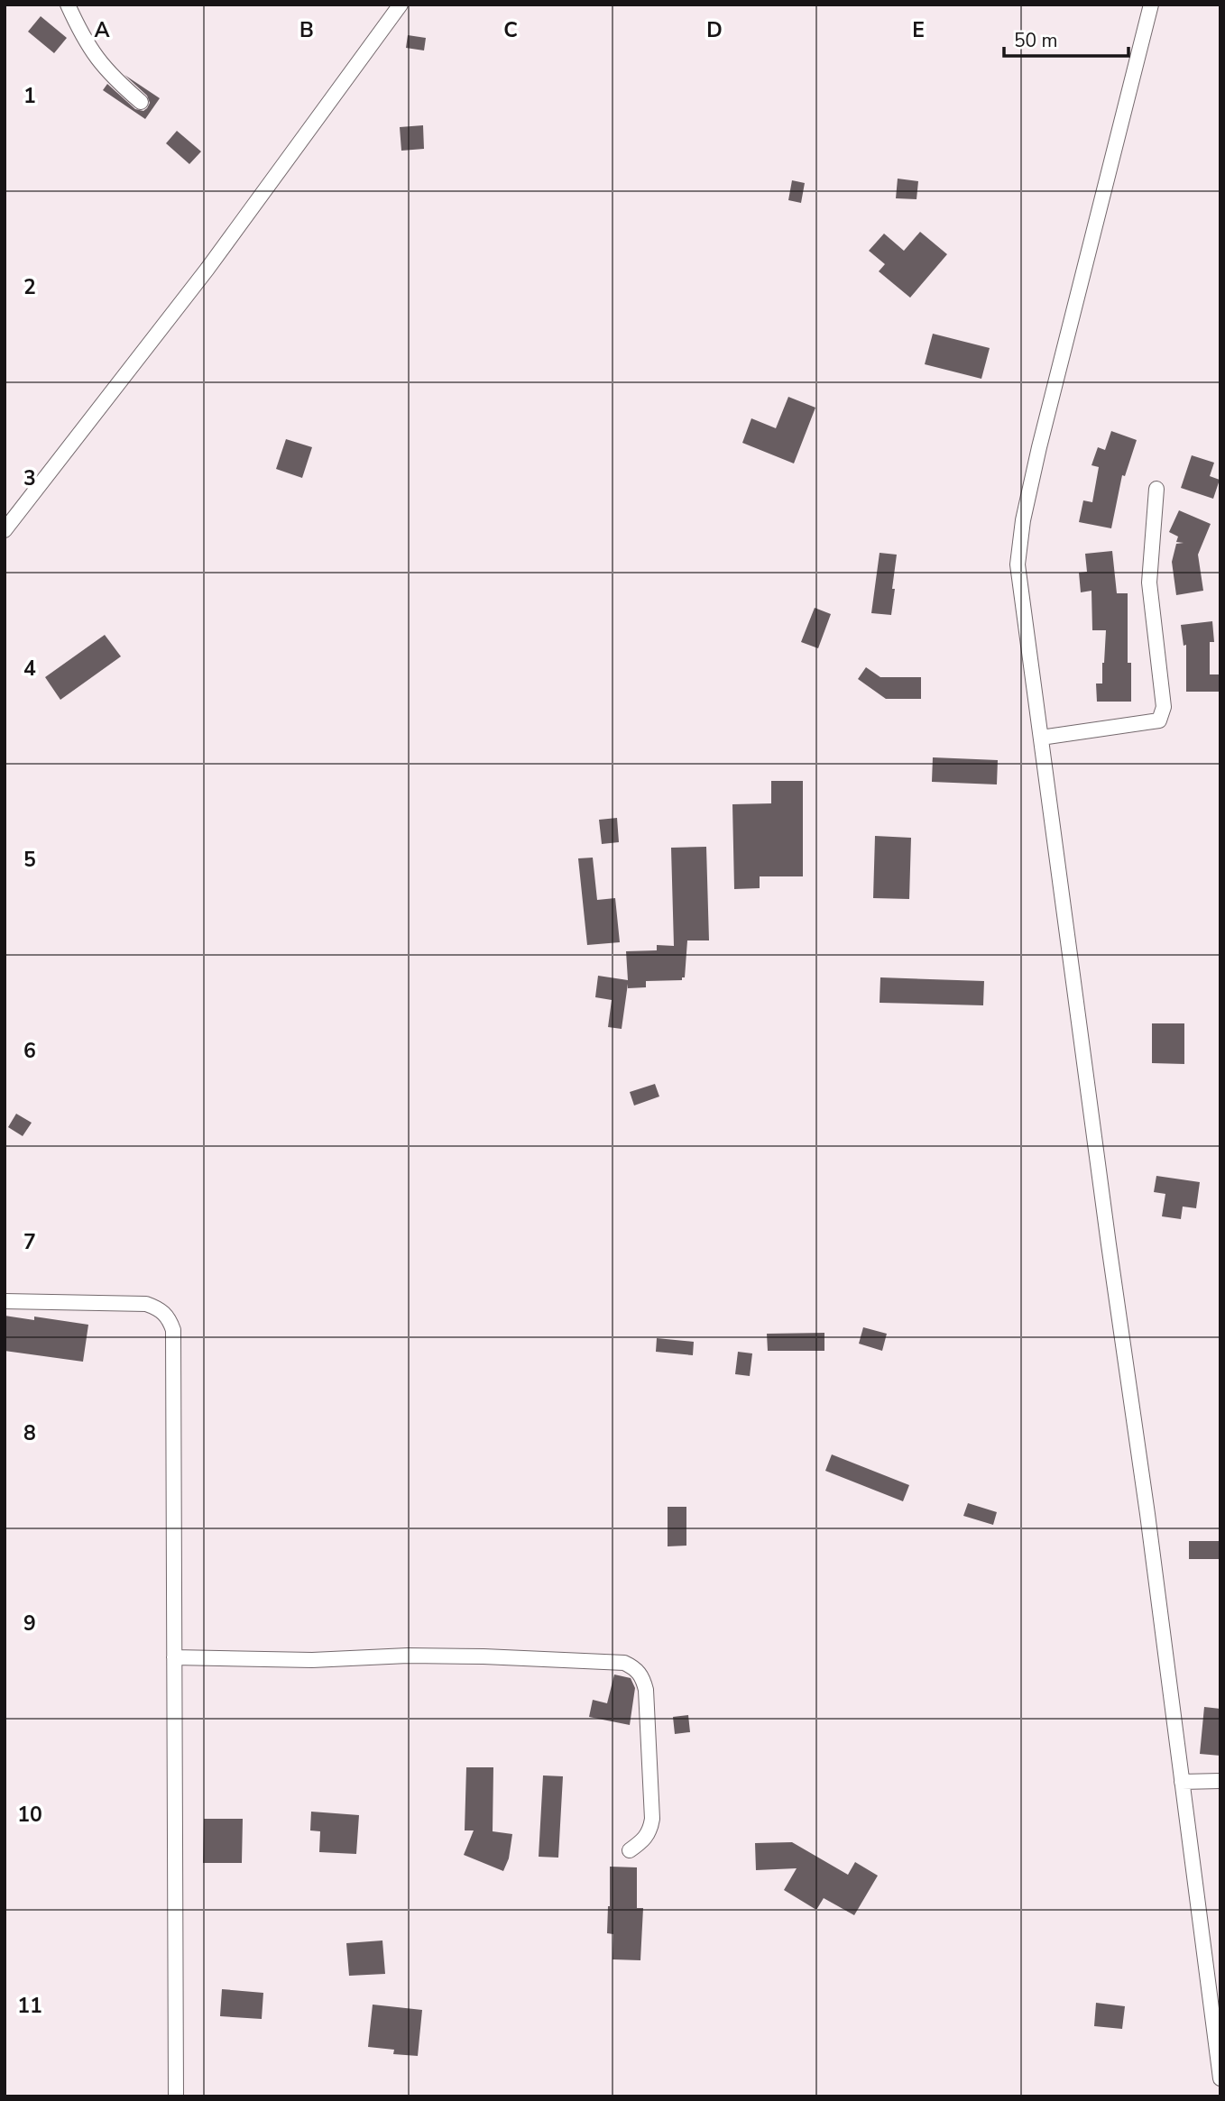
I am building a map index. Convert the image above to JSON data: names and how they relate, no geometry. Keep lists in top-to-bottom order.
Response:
{
  "scale_bar": "50 m",
  "grid": {
    "columns": [
      "A",
      "B",
      "C",
      "D",
      "E"
    ],
    "rows": [
      "1",
      "2",
      "3",
      "4",
      "5",
      "6",
      "7",
      "8",
      "9",
      "10",
      "11"
    ]
  }
}
